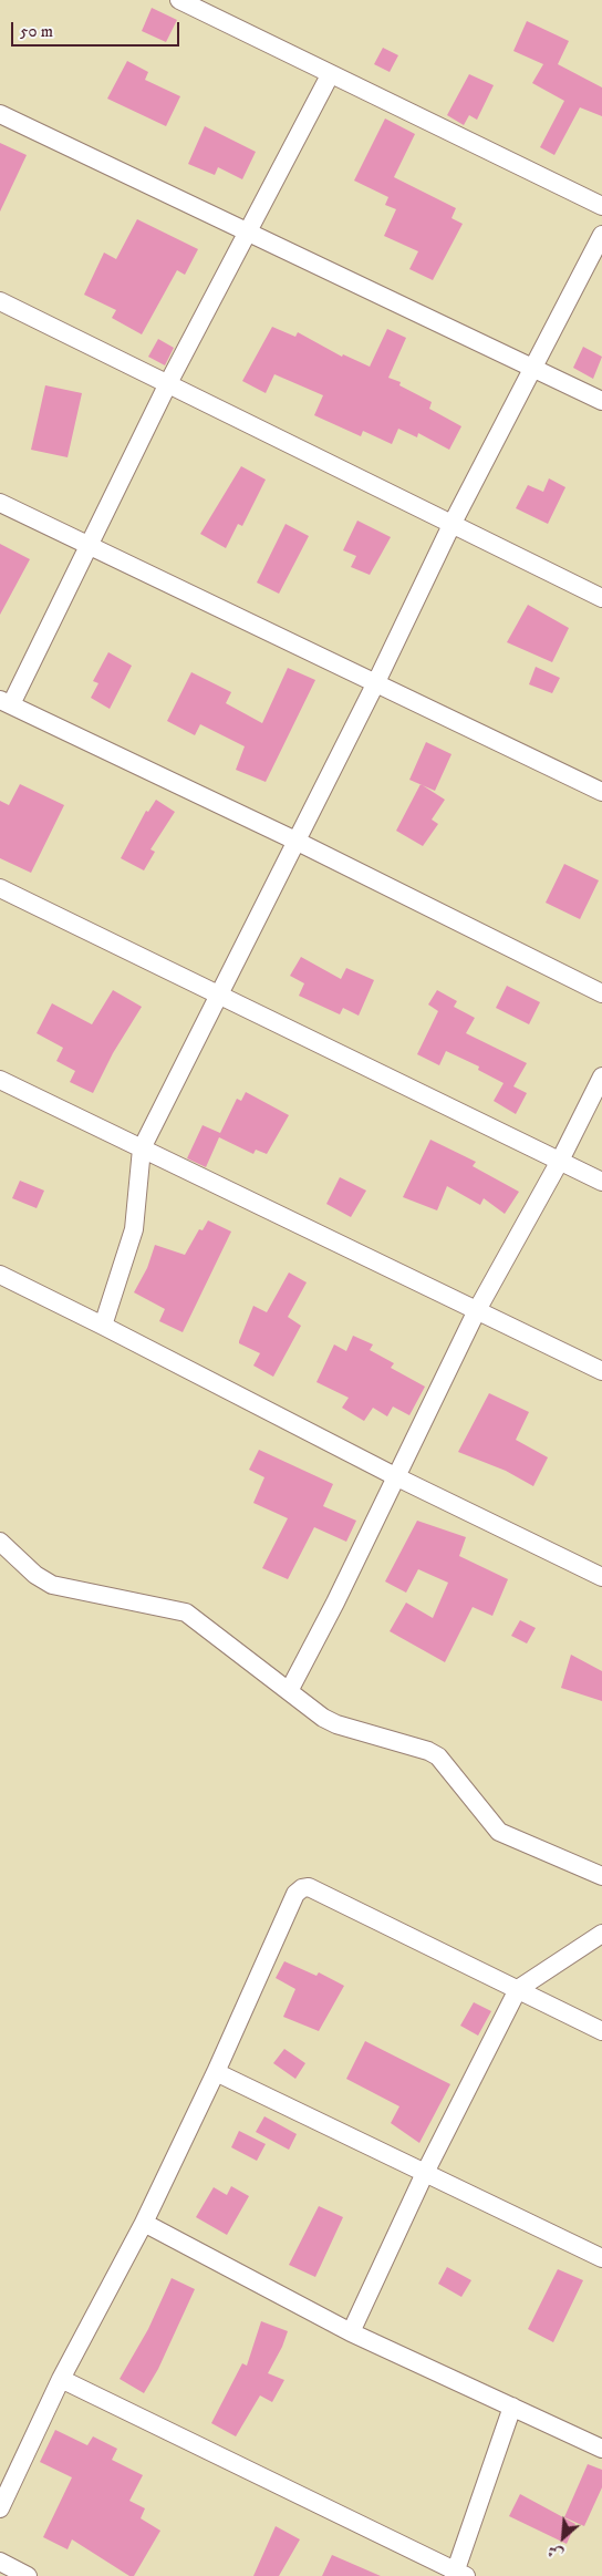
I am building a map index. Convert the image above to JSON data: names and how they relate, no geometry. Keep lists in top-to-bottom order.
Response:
{
  "scale_bar": "50 m",
  "north": "bottom left"
}
